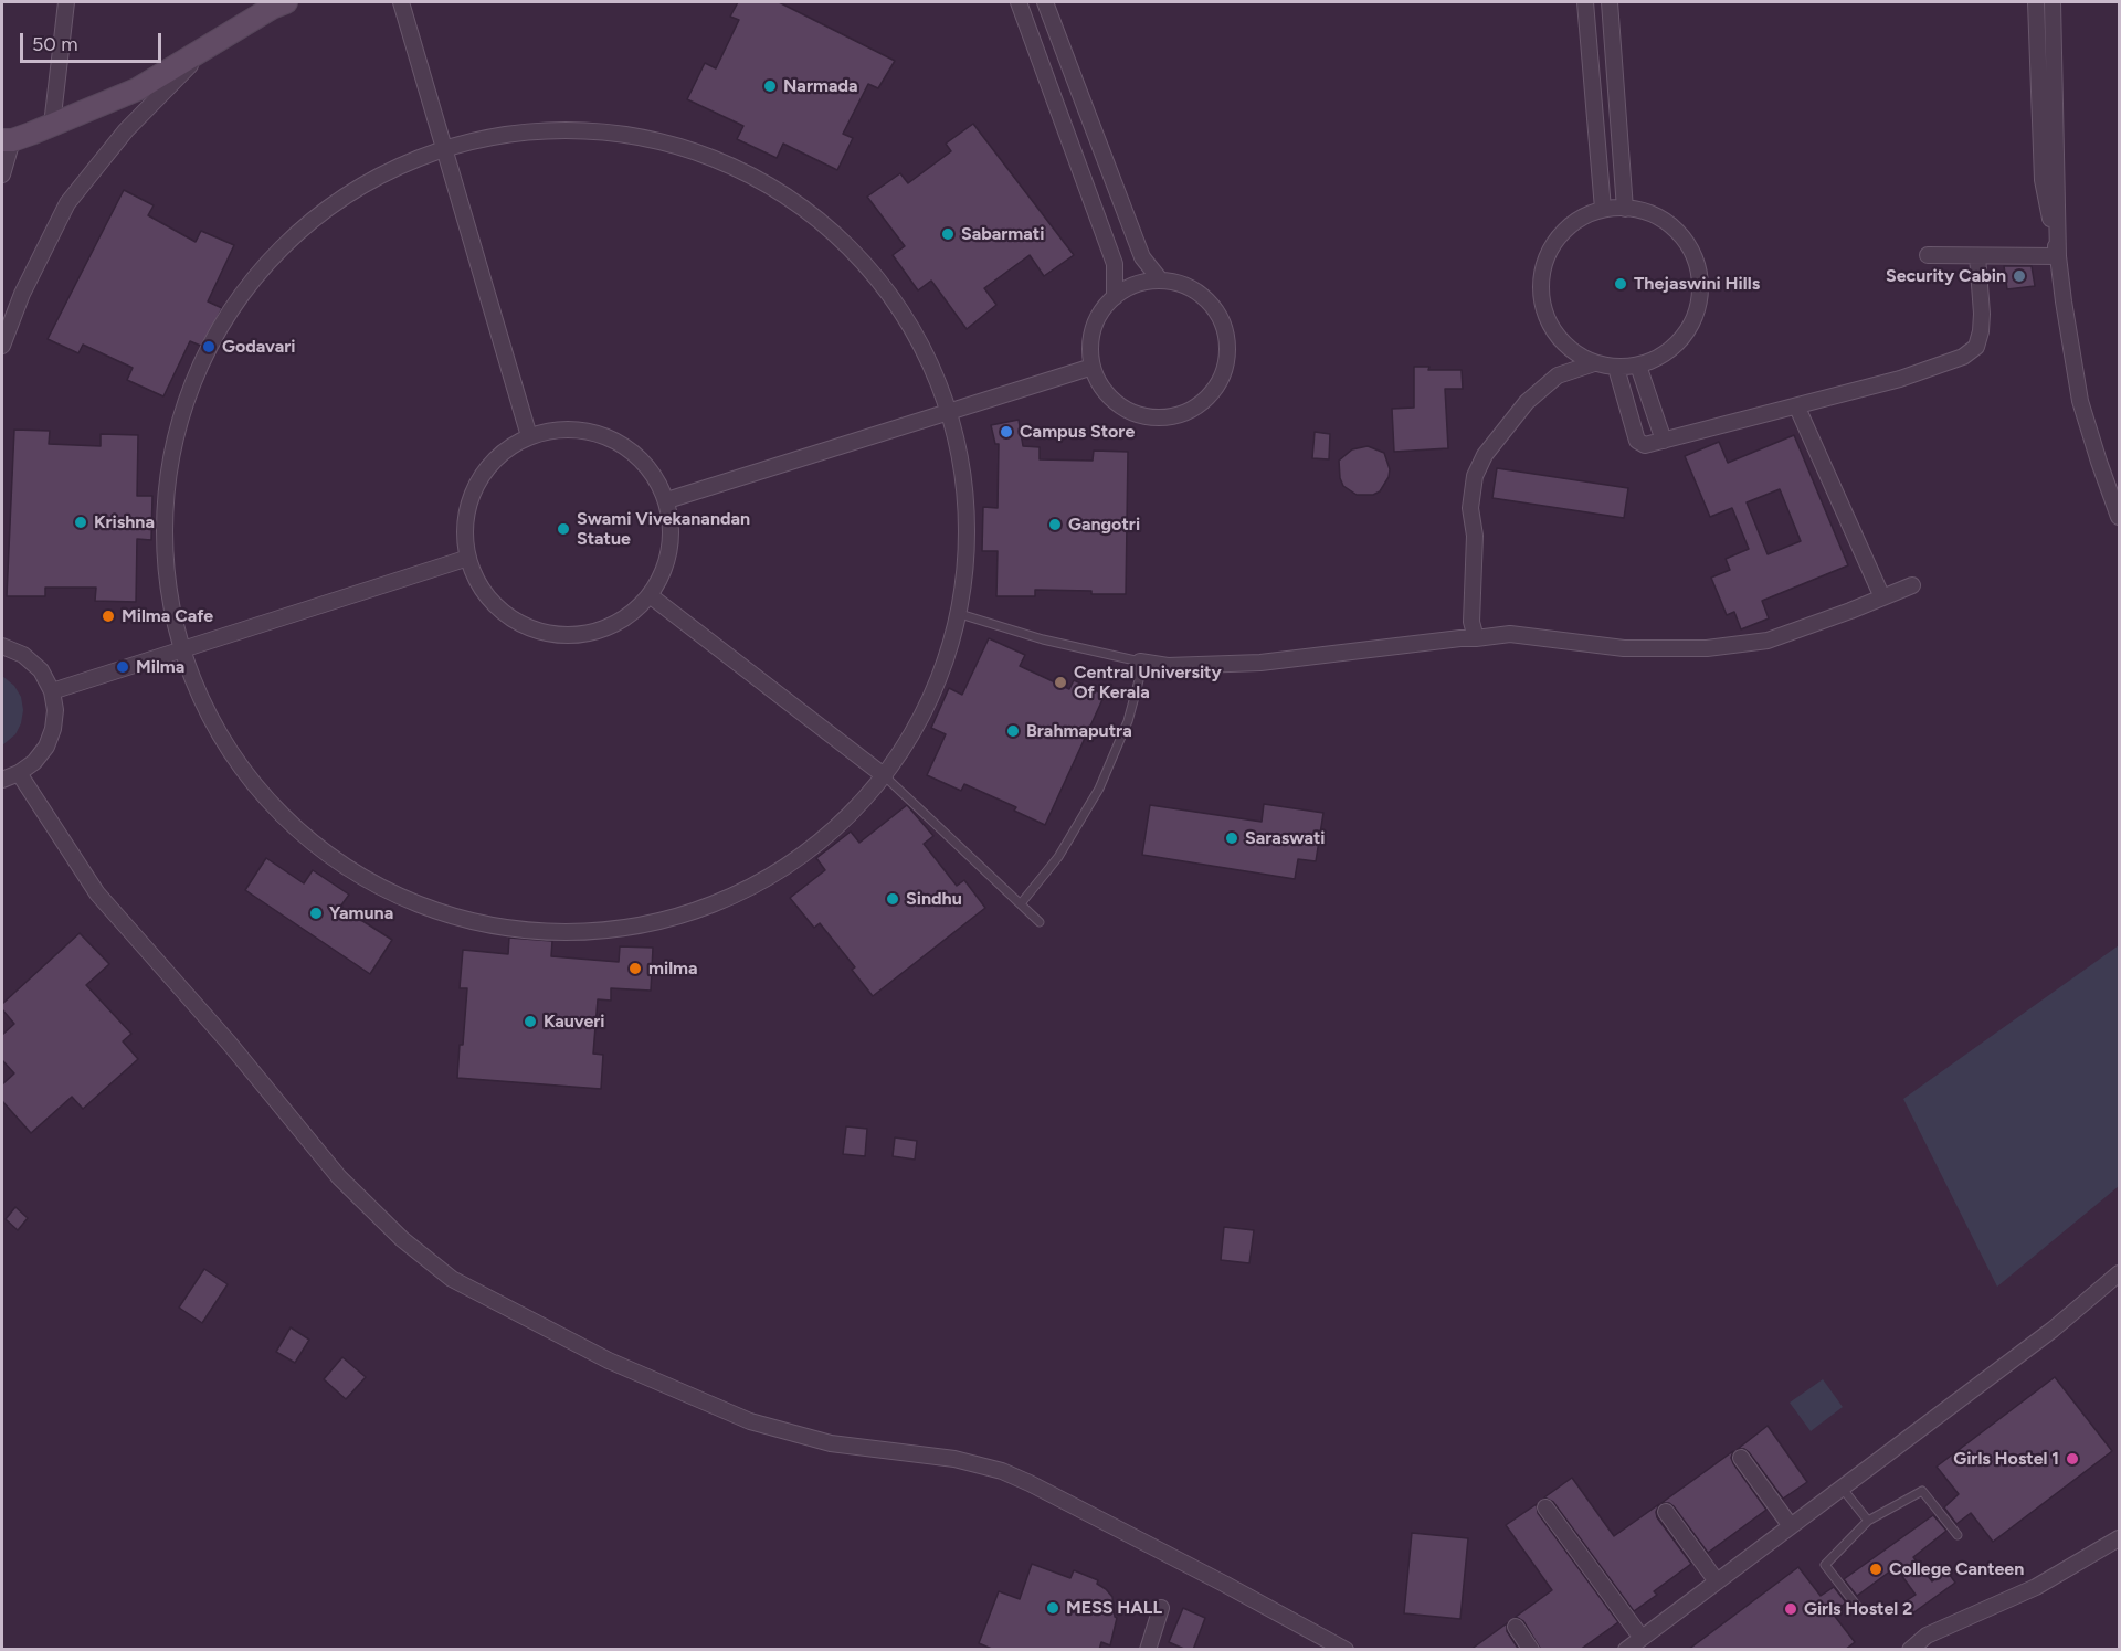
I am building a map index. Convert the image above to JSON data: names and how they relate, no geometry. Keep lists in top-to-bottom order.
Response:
{
  "places": [
    "Narmada",
    "Sabarmati",
    "Security Cabin",
    "Thejaswini Hills",
    "Godavari",
    "Campus Store",
    "Krishna",
    "Gangotri",
    "Swami Vivekanandan Statue",
    "Milma Cafe",
    "Milma",
    "Central University Of Kerala",
    "Brahmaputra",
    "Saraswati",
    "Sindhu",
    "Yamuna",
    "milma",
    "Kauveri",
    "Girls Hostel 1",
    "College Canteen",
    "MESS HALL",
    "Girls Hostel 2"
  ],
  "scale_bar": "50 m"
}
